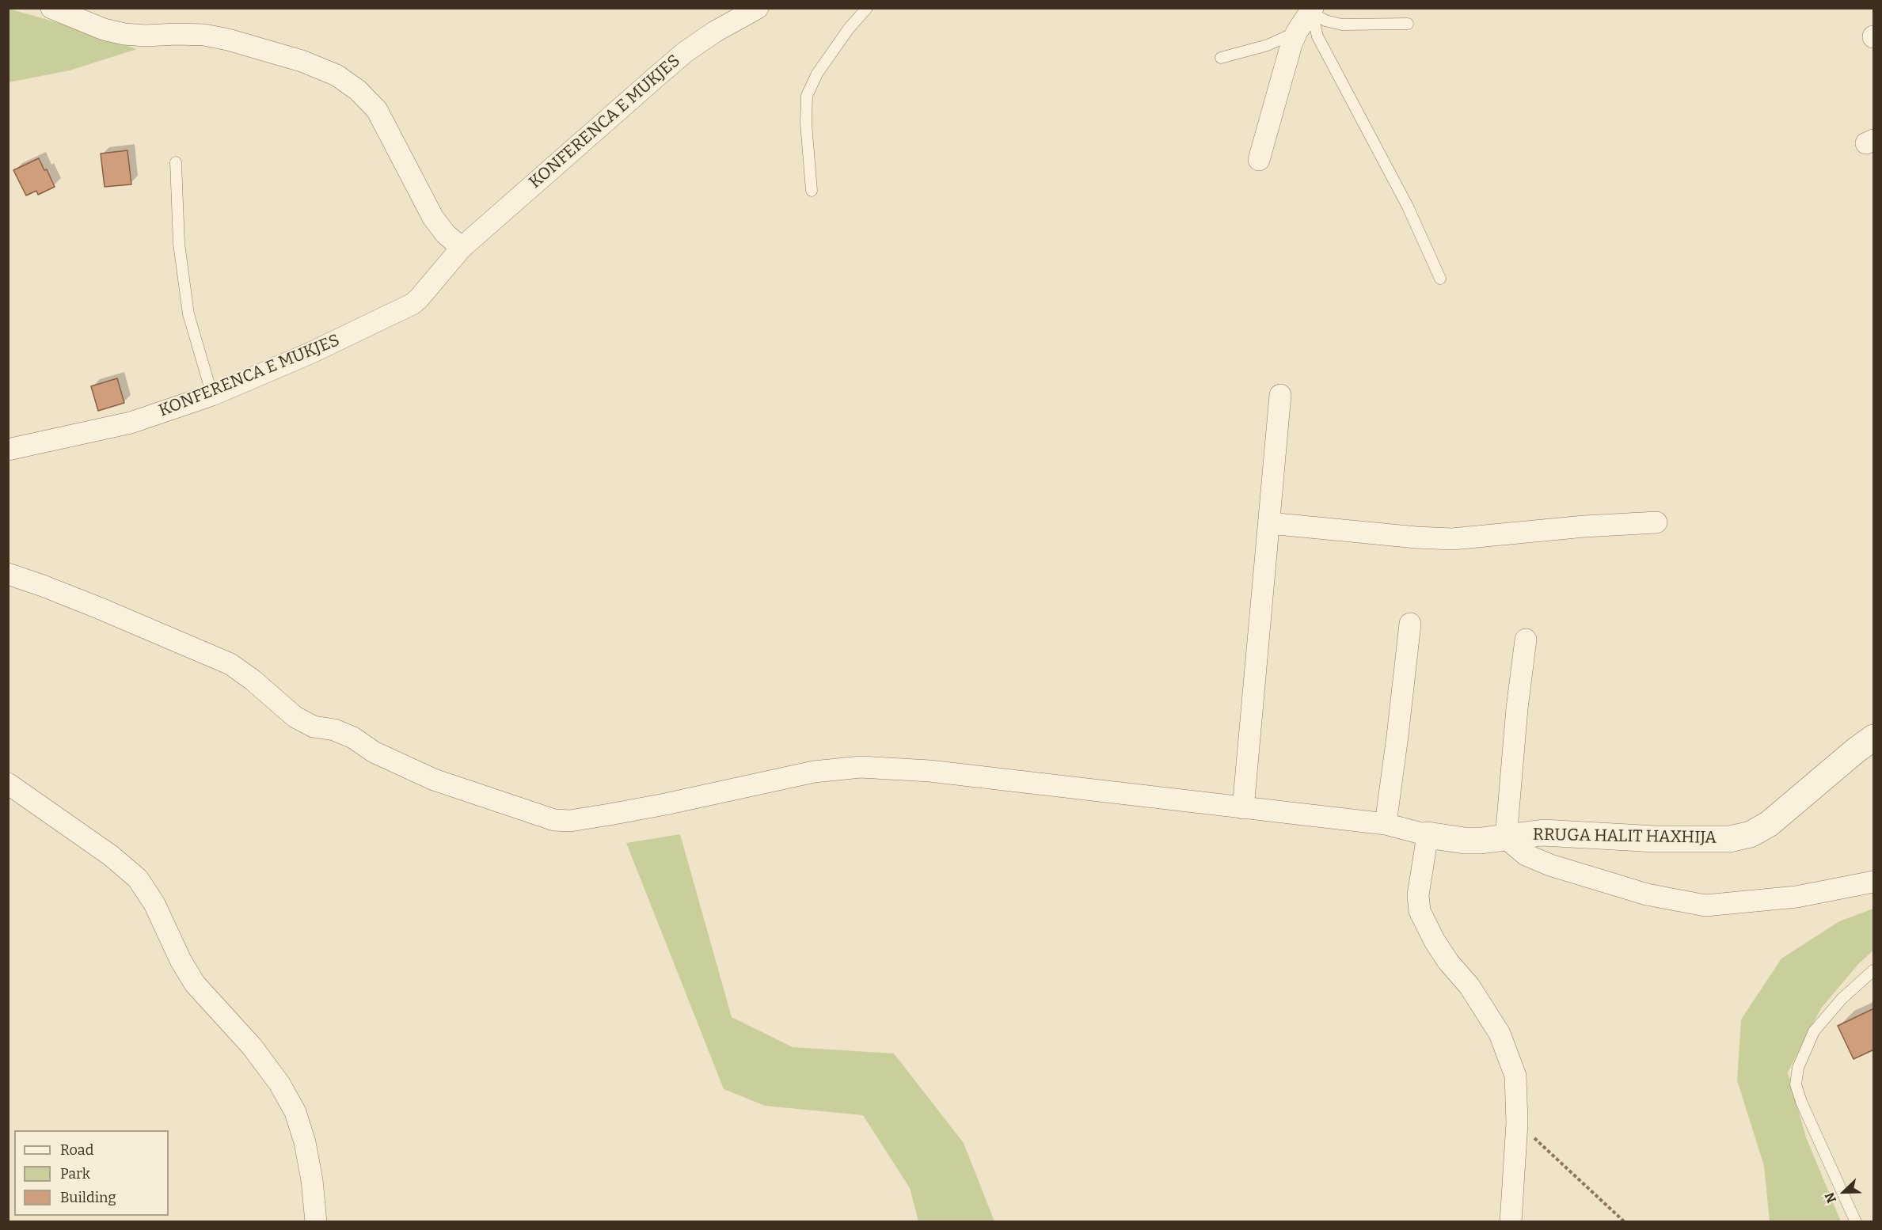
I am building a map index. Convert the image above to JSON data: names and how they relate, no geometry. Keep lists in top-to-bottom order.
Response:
{
  "streets": {
    "street": ["KONFERENCA E MUKJES", "RRUGA HALIT HAXHIJA"]
  },
  "legend": ["Road", "Park", "Building"],
  "north": "bottom left"
}
